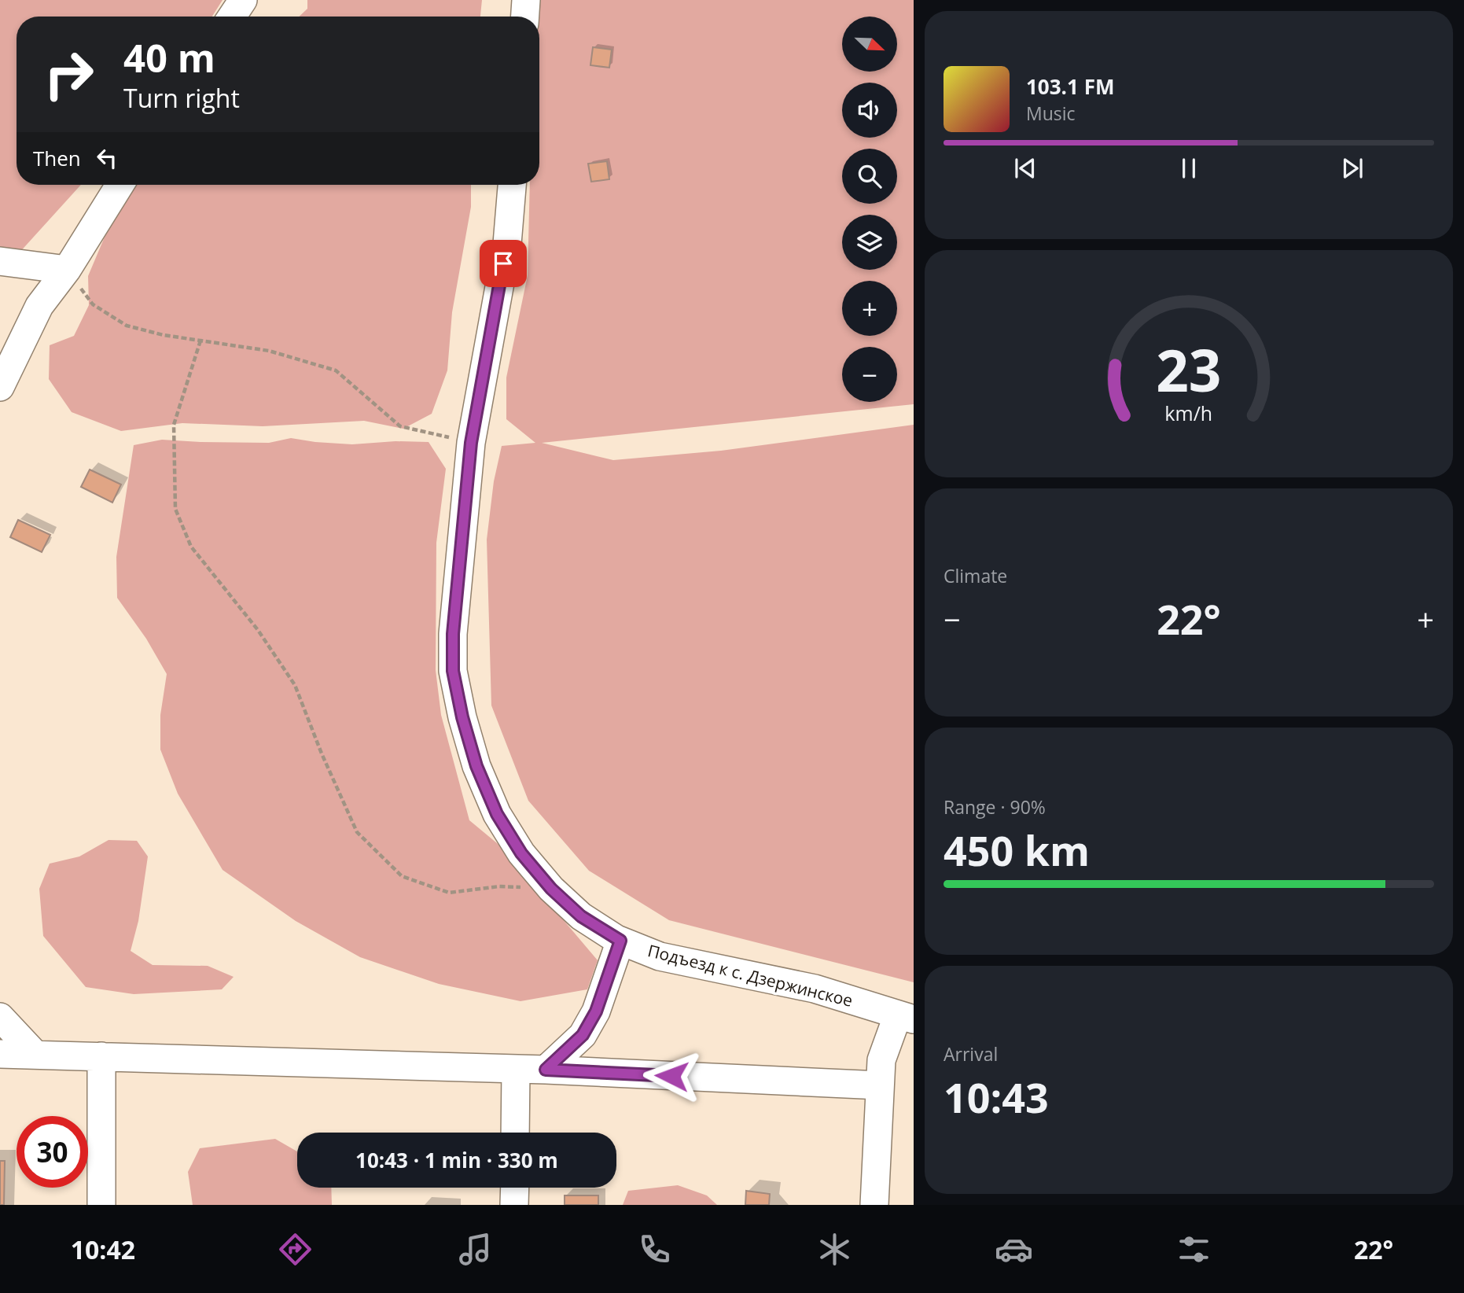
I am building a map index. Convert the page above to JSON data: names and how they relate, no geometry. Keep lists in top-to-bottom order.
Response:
{
  "streets": {
    "street": ["Подъезд к с. Дзержинское"]
  },
  "north": "bottom right",
  "page": {
    "map_buttons": ["+", "−"],
    "turn": ["40 m", "Turn right"],
    "song": ["103.1 FM", "Music"],
    "then": "Then",
    "tile": [
      "Climate",
      ["Range · 90%", "450 km"],
      ["Arrival", "10:43"]
    ],
    "heat": ["−", "22°", "+"],
    "limit": "30",
    "trip": "10:43 · 1 min · 330 m",
    "tabs": ["10:42", "22°"],
    "gauge": ["23", "km/h"]
  }
}
